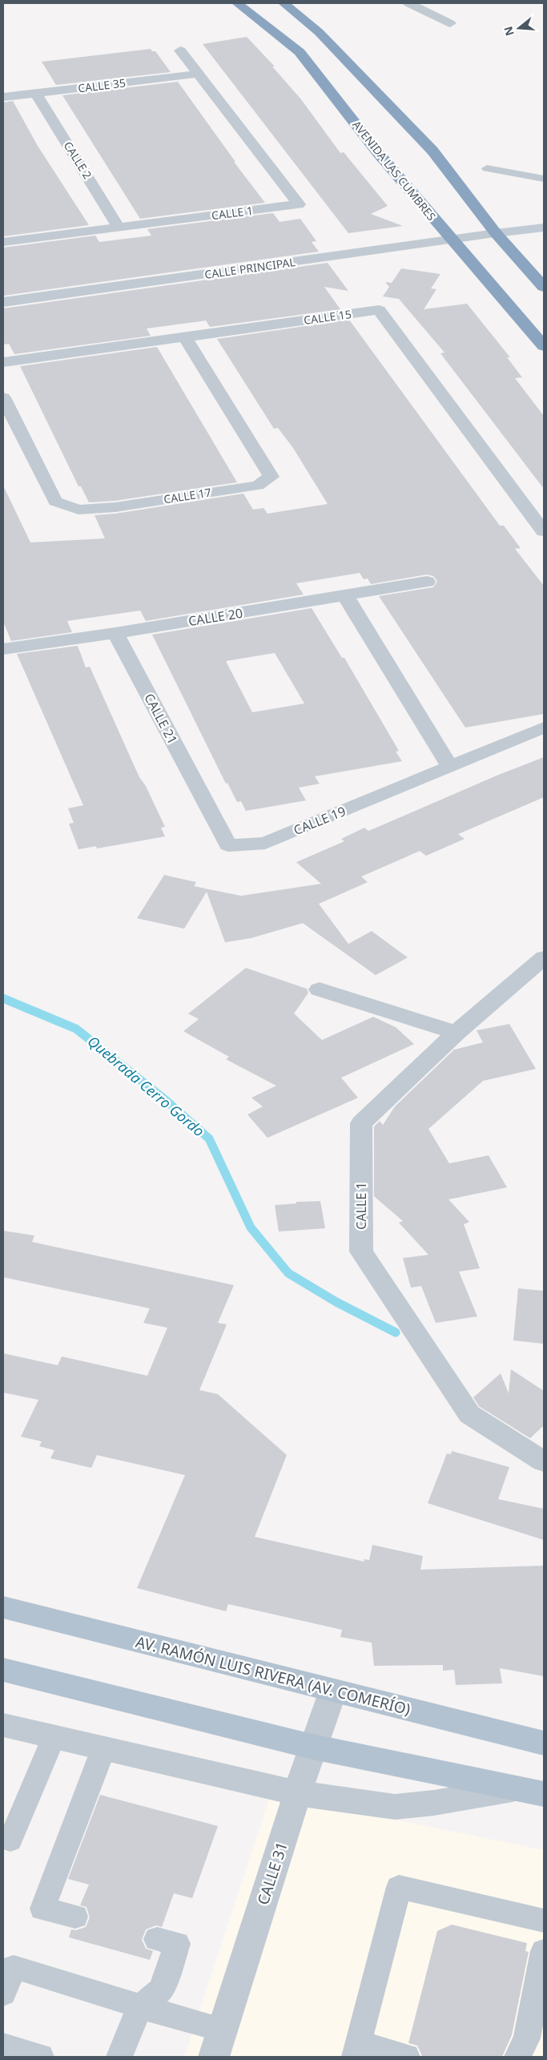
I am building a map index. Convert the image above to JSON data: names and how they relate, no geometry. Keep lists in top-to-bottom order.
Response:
{
  "streets": {
    "highway": ["AVENIDA LAS CUMBRES"],
    "main road": ["AV. RAMÓN LUIS RIVERA (AV. COMERÍO)"],
    "street": [
      "CALLE 35",
      "CALLE 2",
      "CALLE 1",
      "CALLE PRINCIPAL",
      "CALLE 15",
      "CALLE 17",
      "CALLE 20",
      "CALLE 21",
      "CALLE 19",
      "CALLE 31"
    ]
  },
  "crossings": [
    ["CALLE 35", "CALLE 2"],
    ["CALLE 35", "CALLE 1"],
    ["CALLE 2", "CALLE 1"],
    ["AVENIDA LAS CUMBRES", "CALLE PRINCIPAL"],
    ["CALLE 15", "CALLE 17"],
    ["CALLE 20", "CALLE 21"],
    ["CALLE 21", "CALLE 19"],
    ["AV. RAMÓN LUIS RIVERA (AV. COMERÍO)", "CALLE 31"]
  ],
  "water": ["Quebrada Cerro Gordo"],
  "north": "left"
}
